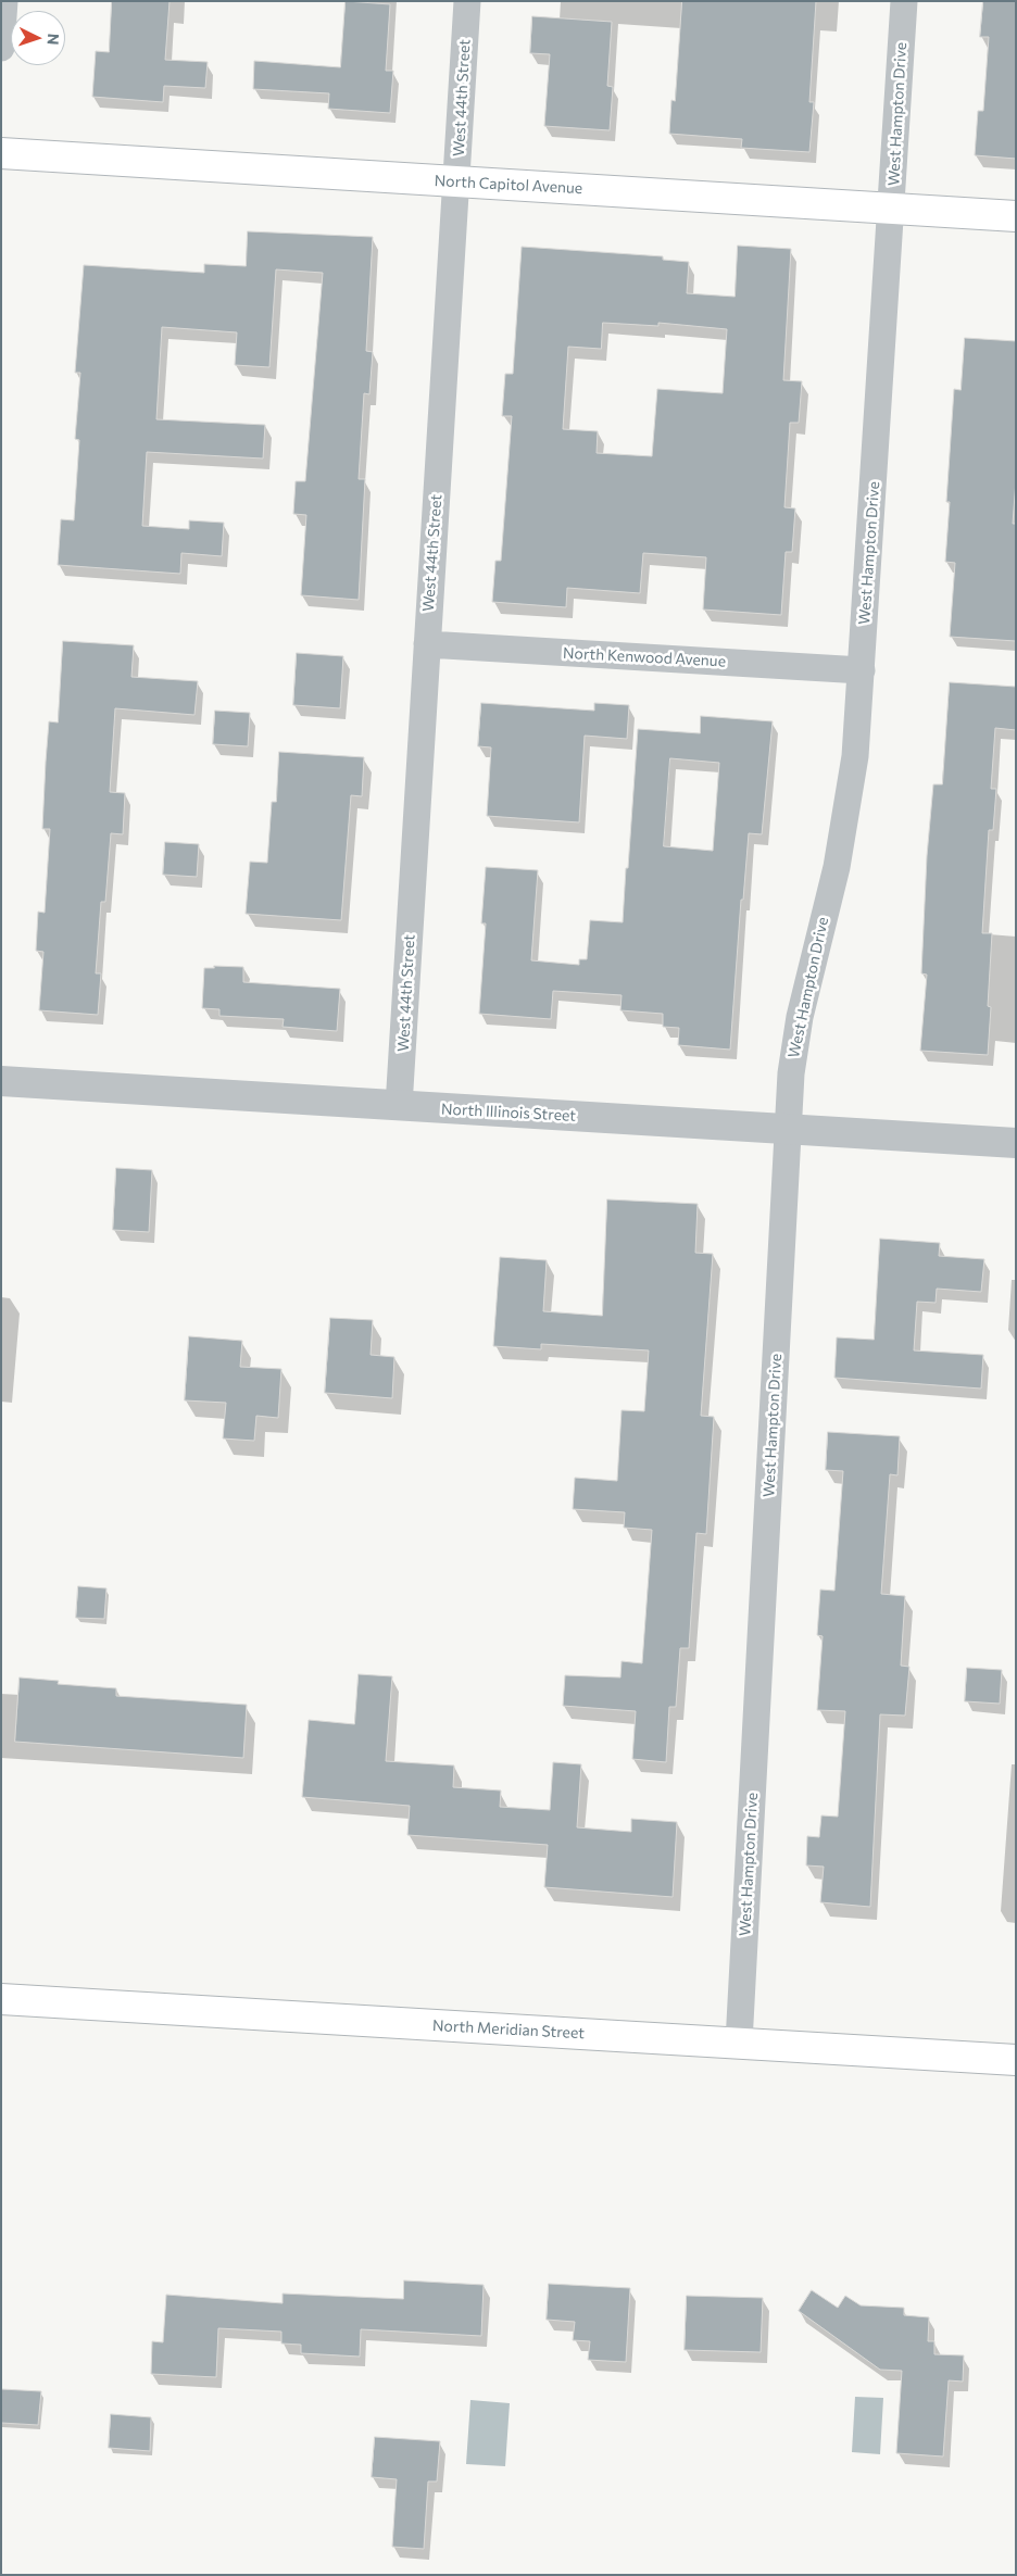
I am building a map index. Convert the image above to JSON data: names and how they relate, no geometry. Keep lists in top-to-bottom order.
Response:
{
  "streets": {
    "main road": ["North Capitol Avenue", "North Meridian Street"],
    "street": [
      "West 44th Street",
      "West Hampton Drive",
      "North Kenwood Avenue",
      "North Illinois Street"
    ]
  },
  "crossings": [
    ["West 44th Street", "North Capitol Avenue"],
    ["West 44th Street", "North Kenwood Avenue"],
    ["West 44th Street", "North Illinois Street"],
    ["West Hampton Drive", "North Capitol Avenue"],
    ["West Hampton Drive", "North Kenwood Avenue"],
    ["West Hampton Drive", "North Illinois Street"],
    ["West Hampton Drive", "North Meridian Street"]
  ],
  "north": "right"
}
